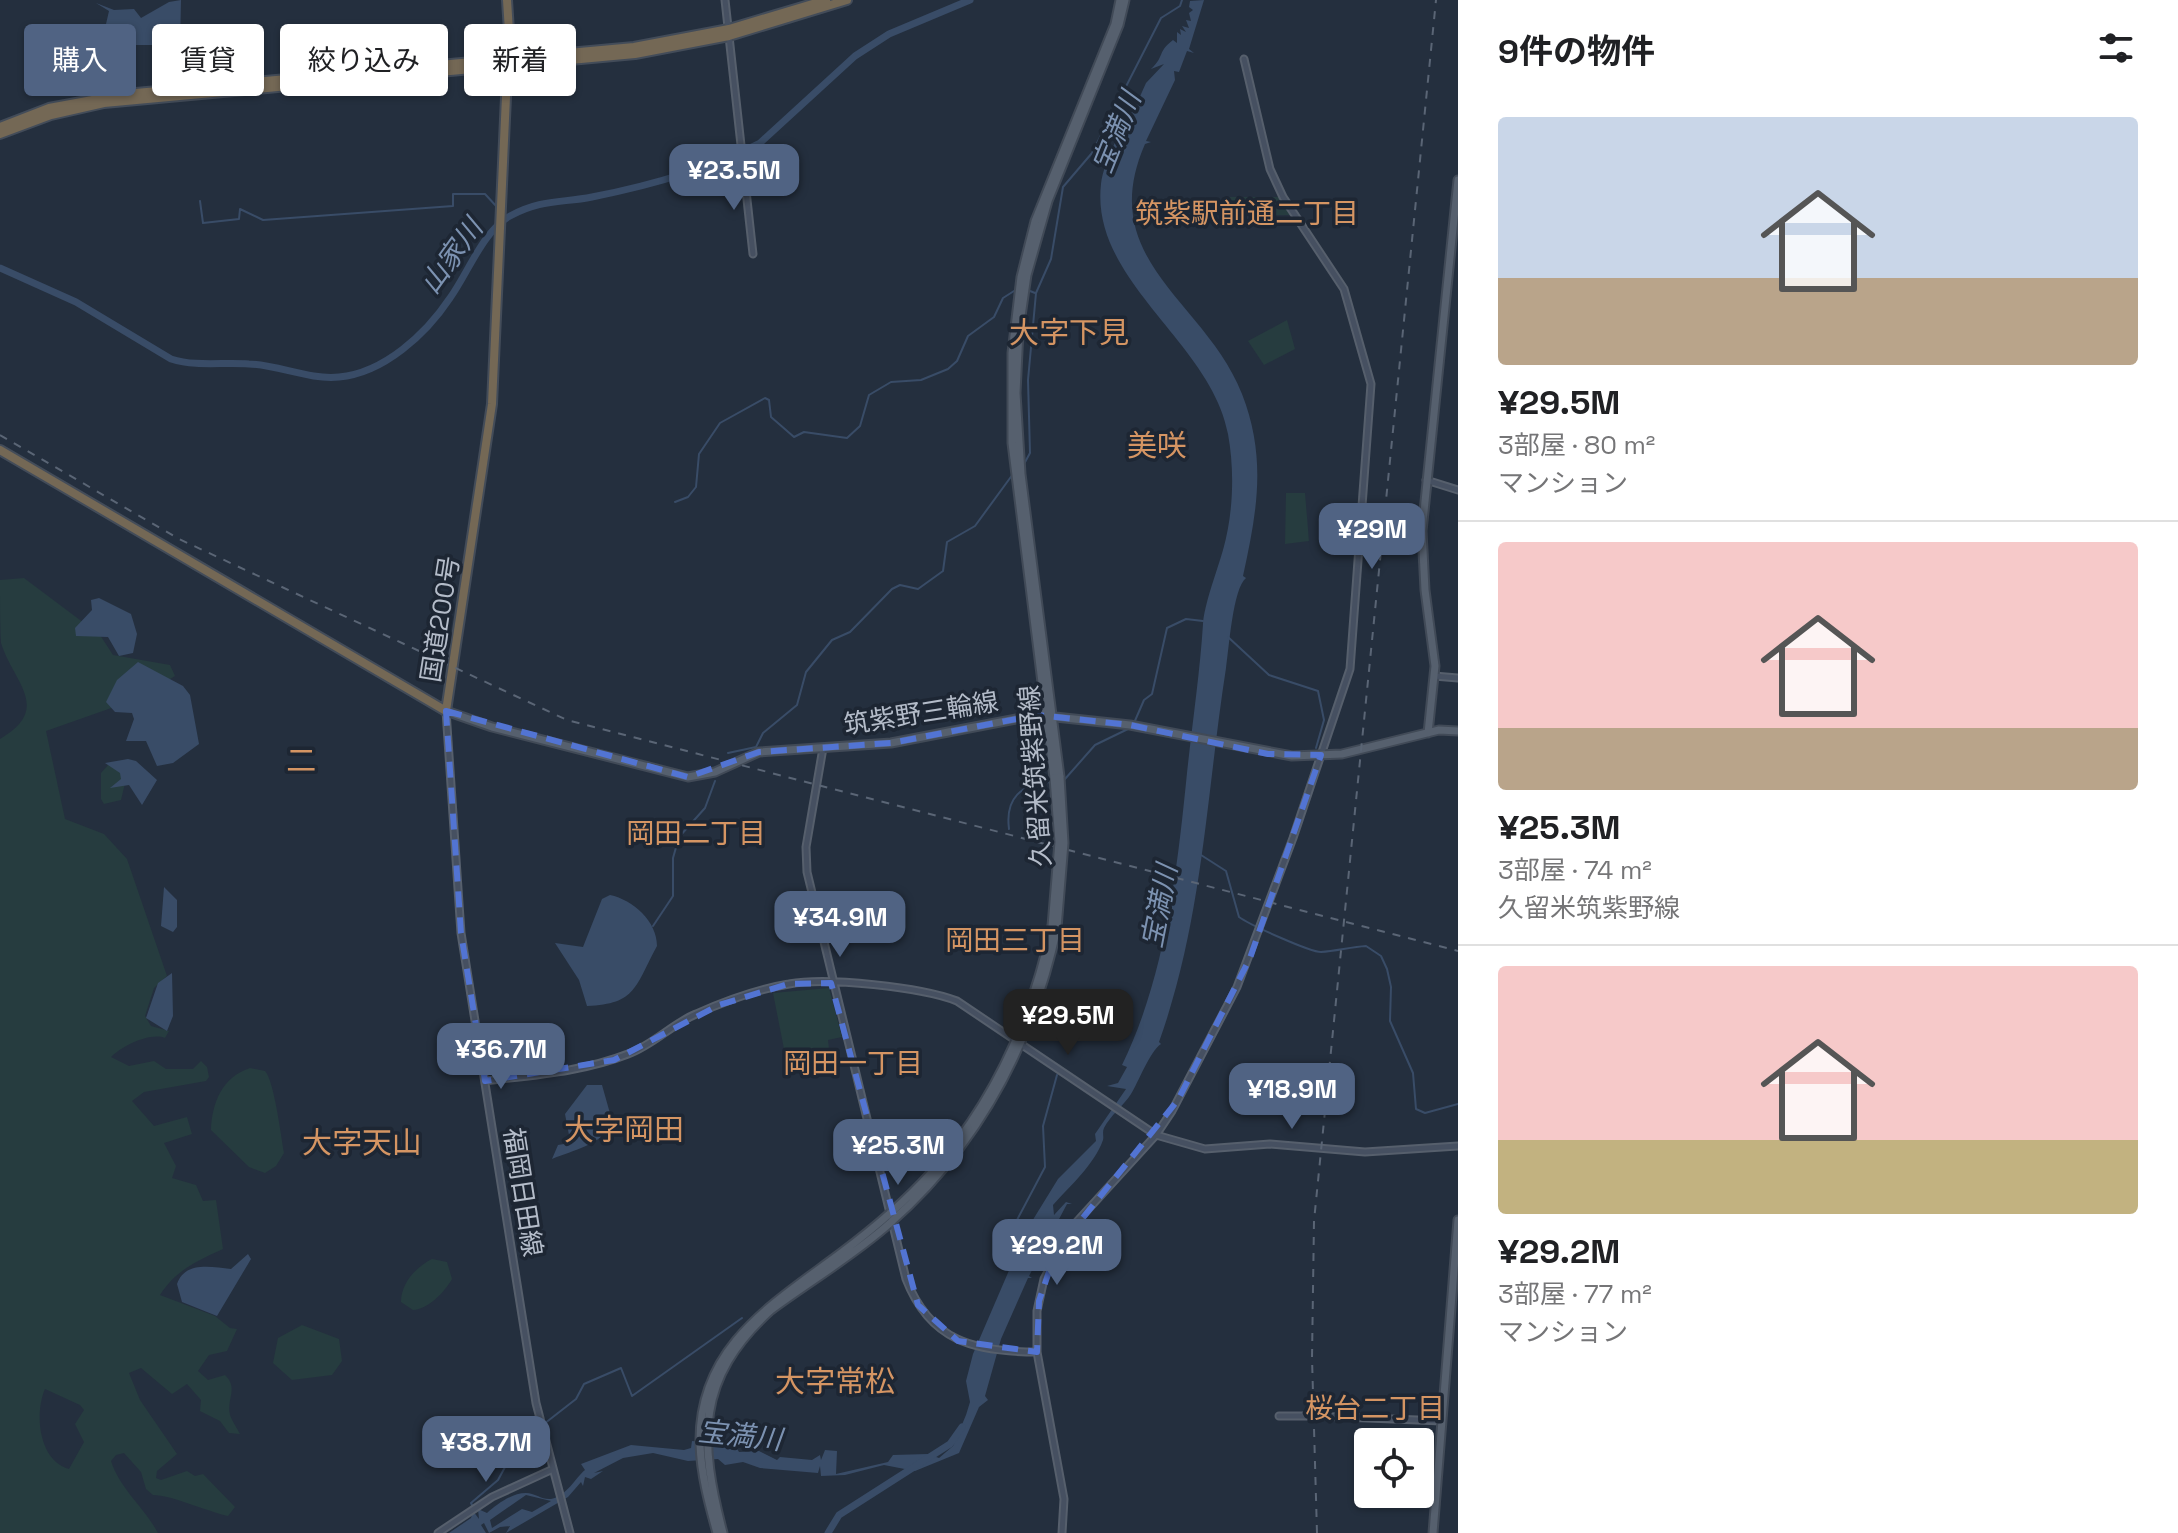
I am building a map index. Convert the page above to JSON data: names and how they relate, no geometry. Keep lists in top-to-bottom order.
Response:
{
  "streets": {
    "highway": ["国道200号"],
    "main road": ["筑紫野三輪線", "久留米筑紫野線"],
    "street": ["福岡日田線"]
  },
  "crossings": [
    ["国道200号", "筑紫野三輪線"],
    ["国道200号", "福岡日田線"],
    ["筑紫野三輪線", "久留米筑紫野線"],
    ["筑紫野三輪線", "福岡日田線"]
  ],
  "districts": [
    "筑紫駅前通二丁目",
    "大字下見",
    "美咲",
    "二",
    "岡田二丁目",
    "岡田三丁目",
    "岡田一丁目",
    "大字岡田",
    "大字天山",
    "大字常松",
    "桜台二丁目"
  ],
  "water": ["宝満川", "山家川"],
  "page": {
    "heading": "9件の物件",
    "chip": [
      "購入",
      "賃貸",
      "絞り込み",
      "新着"
    ],
    "list": [
      {
        "name": "¥29.5M",
        "note": "3部屋 · 80 m² · マンション"
      },
      {
        "name": "¥25.3M",
        "note": "3部屋 · 74 m² · 久留米筑紫野線"
      },
      {
        "name": "¥29.2M",
        "note": "3部屋 · 77 m² · マンション"
      }
    ],
    "price": [
      "¥23.5M",
      "¥29M",
      "¥34.9M",
      "¥29.5M",
      "¥36.7M",
      "¥18.9M",
      "¥25.3M",
      "¥29.2M",
      "¥38.7M"
    ]
  }
}
